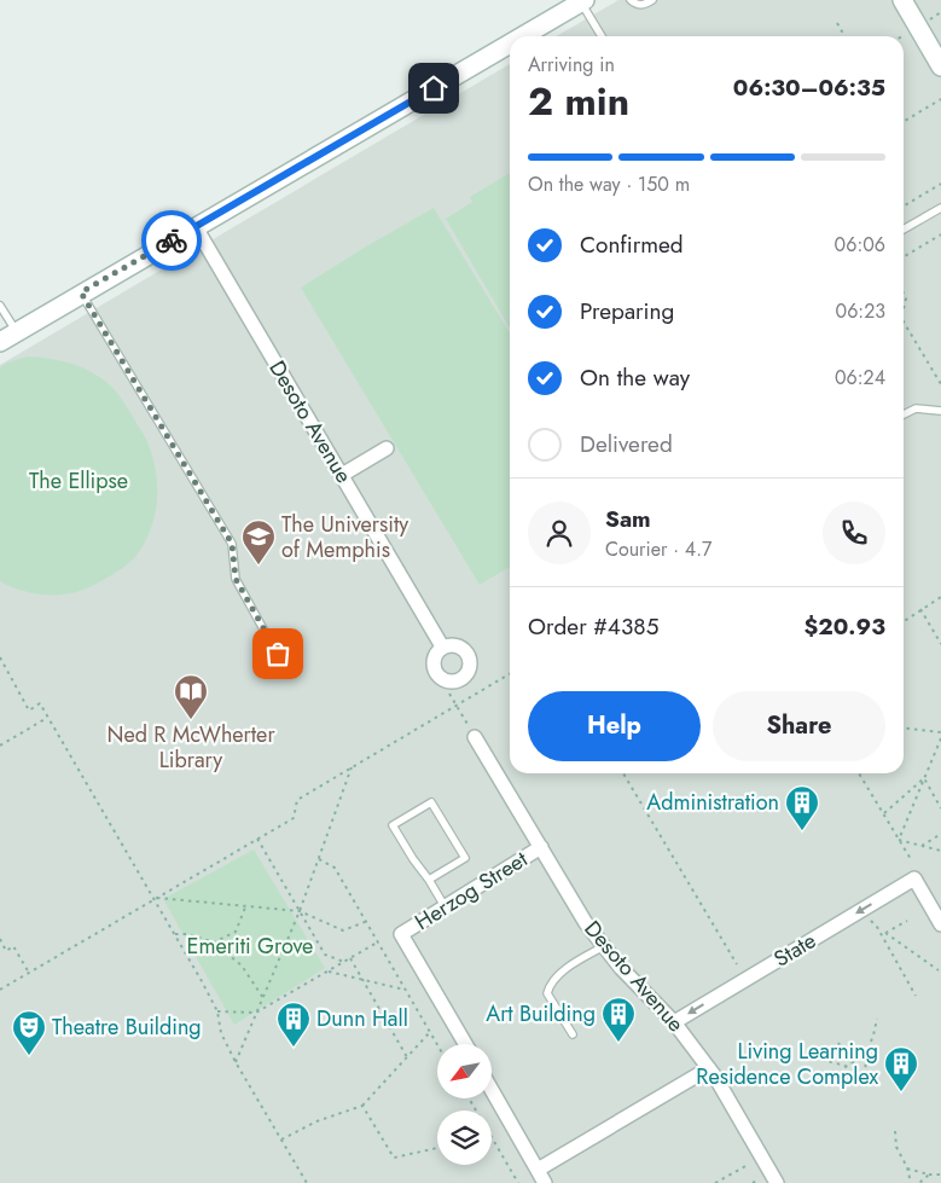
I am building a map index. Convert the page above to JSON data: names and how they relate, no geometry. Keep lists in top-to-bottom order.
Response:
{
  "streets": {
    "street": ["Desoto Avenue", "Herzog Street", "State"]
  },
  "crossings": [
    ["Desoto Avenue", "Herzog Street"],
    ["Desoto Avenue", "State"]
  ],
  "one_way": ["State"],
  "parks": ["The Ellipse", "Emeriti Grove"],
  "places": {
    "school or university": ["The University of Memphis"],
    "library": ["Ned R McWherter Library"],
    "building": [
      "Administration",
      "Art Building",
      "Dunn Hall",
      "Living Learning Residence Complex"
    ],
    "theatre": ["Theatre Building"]
  },
  "north": "bottom left",
  "page": {
    "heading": ["2 min", "Arriving in", "06:30–06:35"],
    "panel": [
      "Sam",
      "Courier · 4.7",
      "Order #4385",
      "$20.93"
    ],
    "bar": "On the way · 150 m",
    "list": [
      ["Confirmed", "06:06"],
      ["Preparing", "06:23"],
      ["On the way", "06:24"],
      "Delivered"
    ],
    "buttons": ["Help", "Share"]
  }
}
